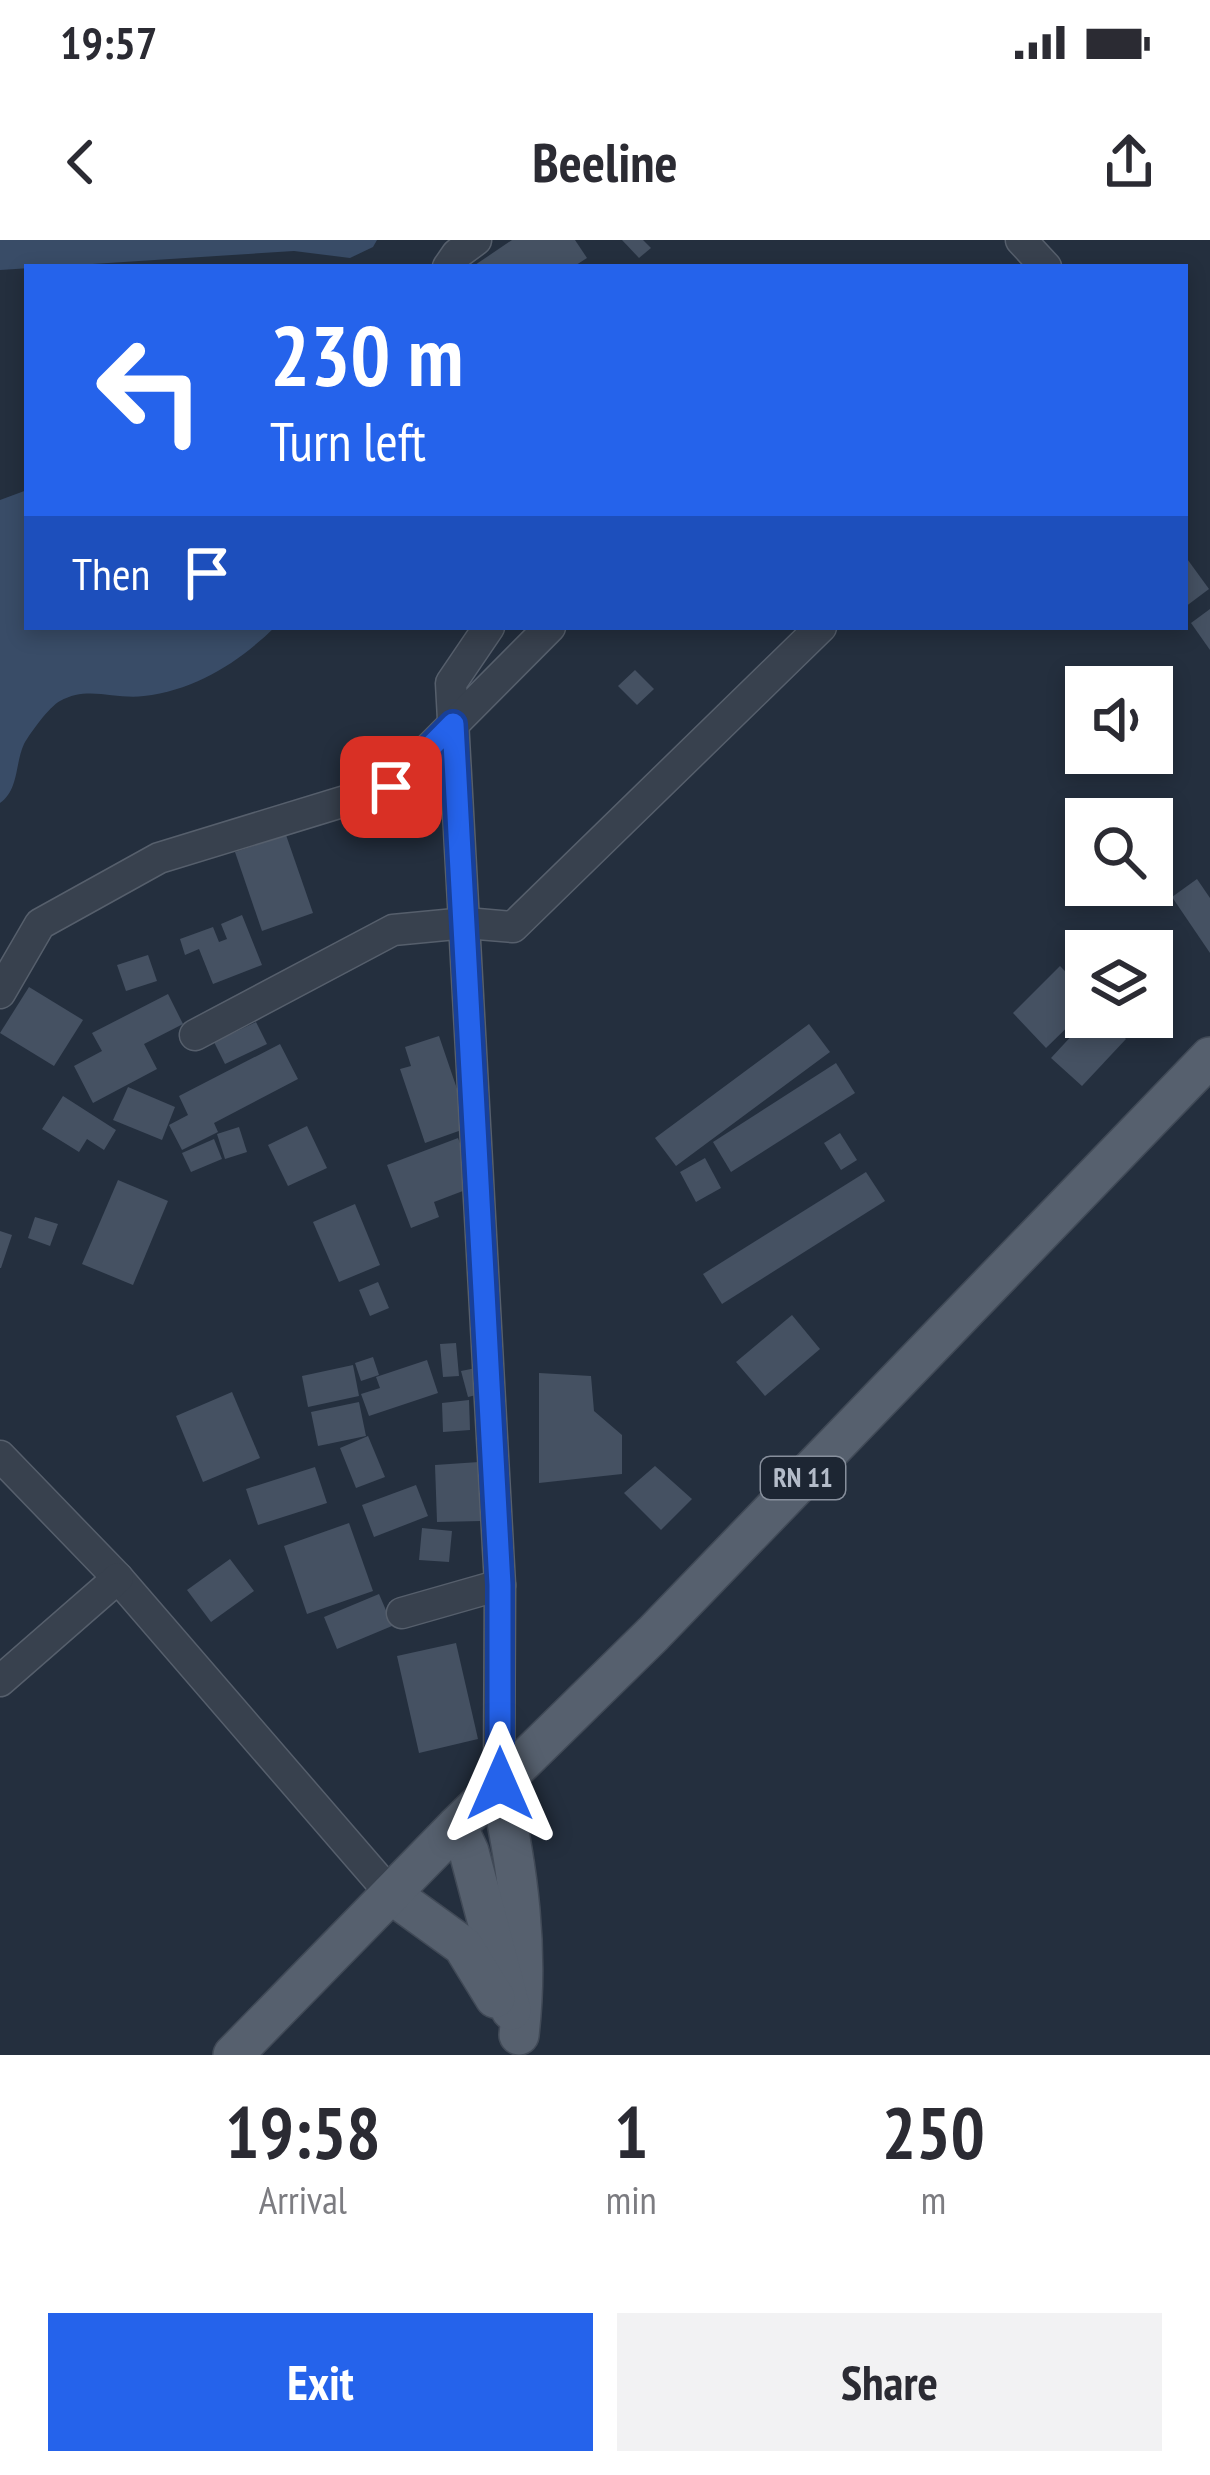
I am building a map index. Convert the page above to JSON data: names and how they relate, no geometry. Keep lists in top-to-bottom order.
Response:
{
  "streets": {
    "main road": ["RN 11"]
  },
  "page": {
    "status": "19:57",
    "header": "Beeline",
    "turn": ["230 m", "Turn left"],
    "then": "Then",
    "eta": [
      "19:58",
      "Arrival",
      "1",
      "min",
      "250",
      "m"
    ],
    "buttons": ["Exit", "Share"]
  }
}
